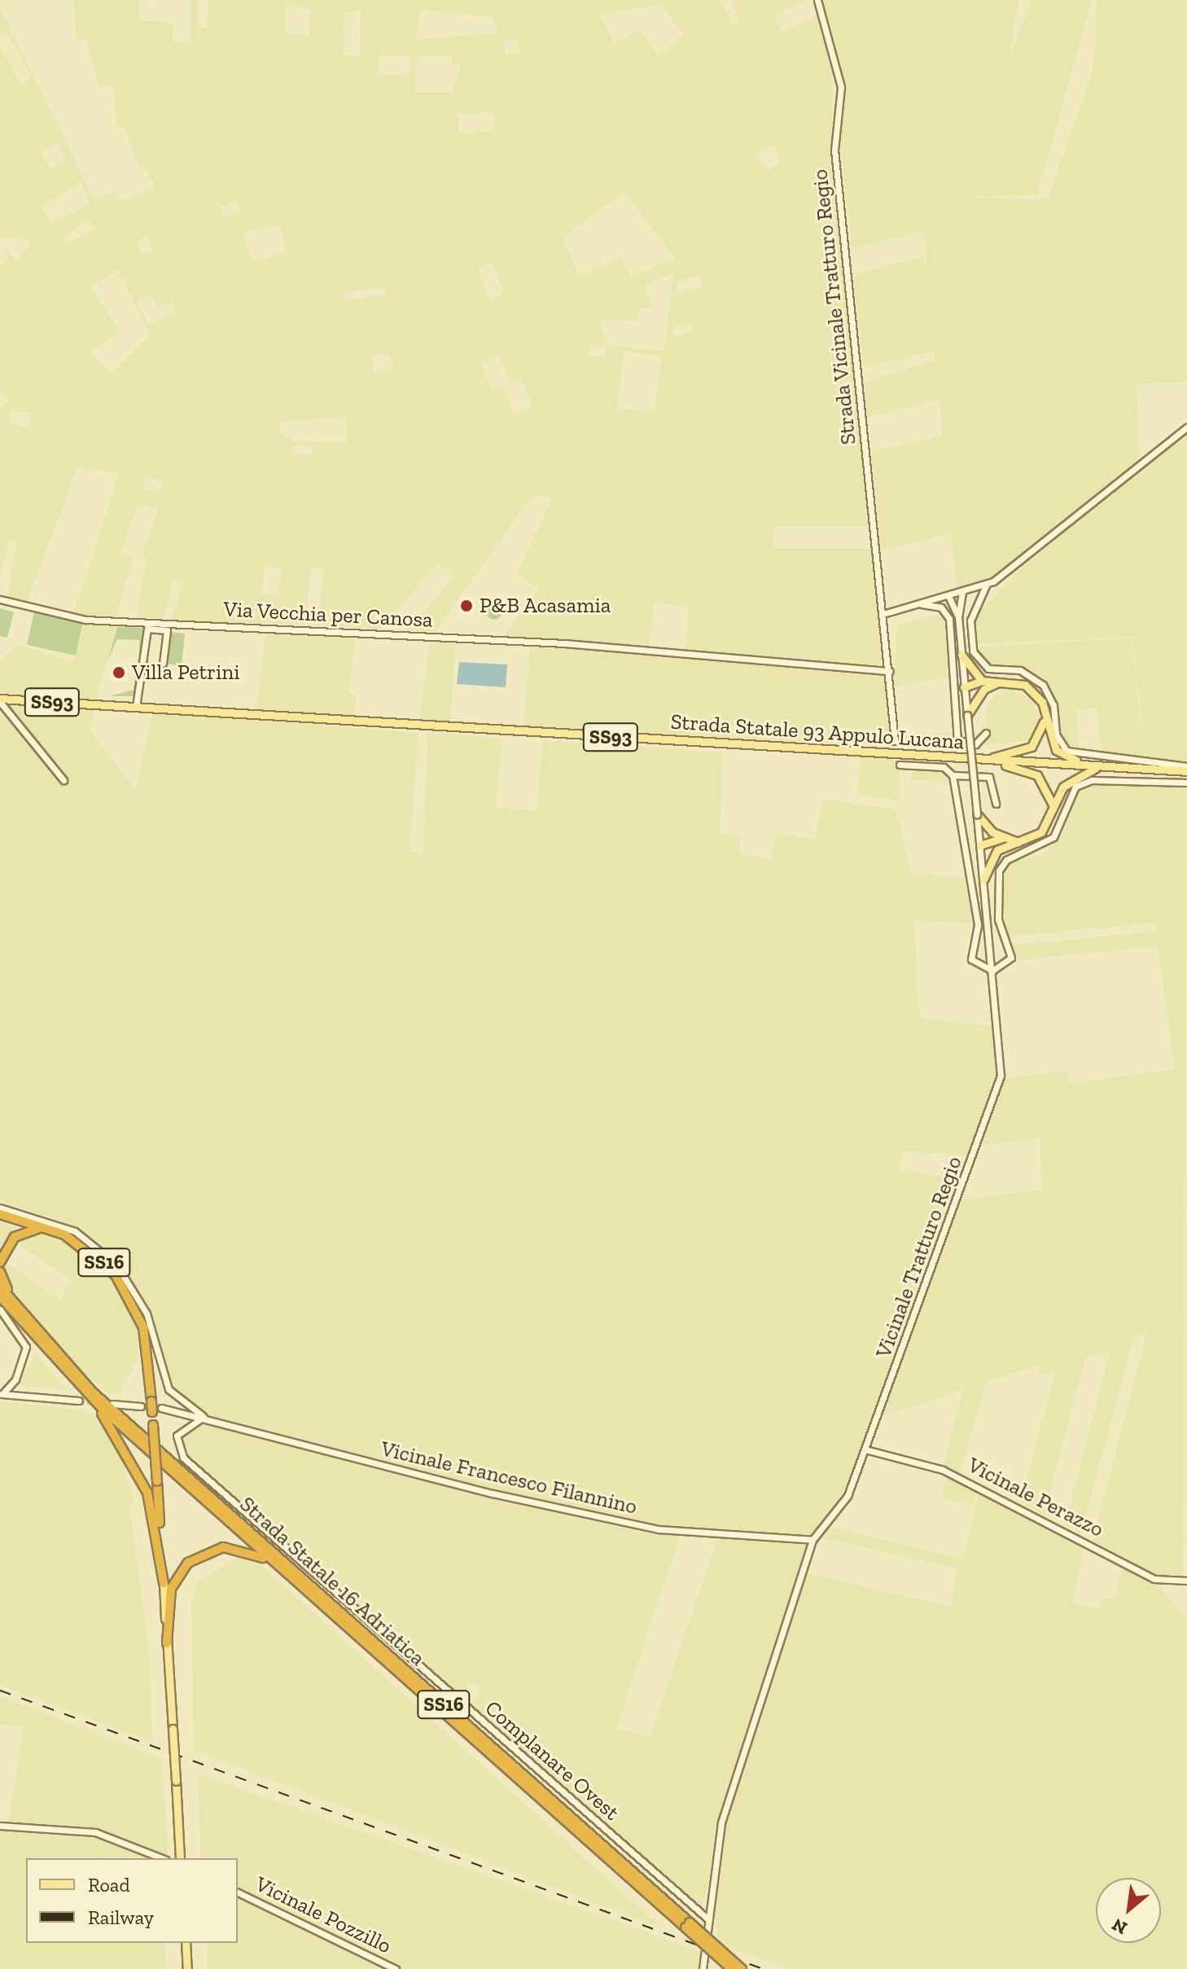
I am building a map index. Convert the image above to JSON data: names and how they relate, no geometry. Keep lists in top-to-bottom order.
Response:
{
  "streets": {
    "highway": ["SS16", "Strada Statale 16 Adriatica"],
    "main road": ["SS93", "Strada Statale 93 Appulo Lucana"],
    "street": [
      "Strada Vicinale Tratturo Regio",
      "Via Vecchia per Canosa",
      "Vicinale Tratturo Regio",
      "Vicinale Francesco Filannino",
      "Vicinale Perazzo",
      "Complanare Ovest",
      "Vicinale Pozzillo"
    ]
  },
  "crossings": [
    ["Strada Vicinale Tratturo Regio", "Via Vecchia per Canosa"],
    ["SS93", "Strada Statale 93 Appulo Lucana"],
    ["Vicinale Tratturo Regio", "Vicinale Francesco Filannino"],
    ["Vicinale Tratturo Regio", "Vicinale Perazzo"],
    ["SS16", "Vicinale Francesco Filannino"],
    ["SS16", "Strada Statale 16 Adriatica"],
    ["Vicinale Francesco Filannino", "Complanare Ovest"]
  ],
  "places": ["P&B Acasamia", "Villa Petrini"],
  "legend": ["Road", "Railway"],
  "north": "bottom left"
}
